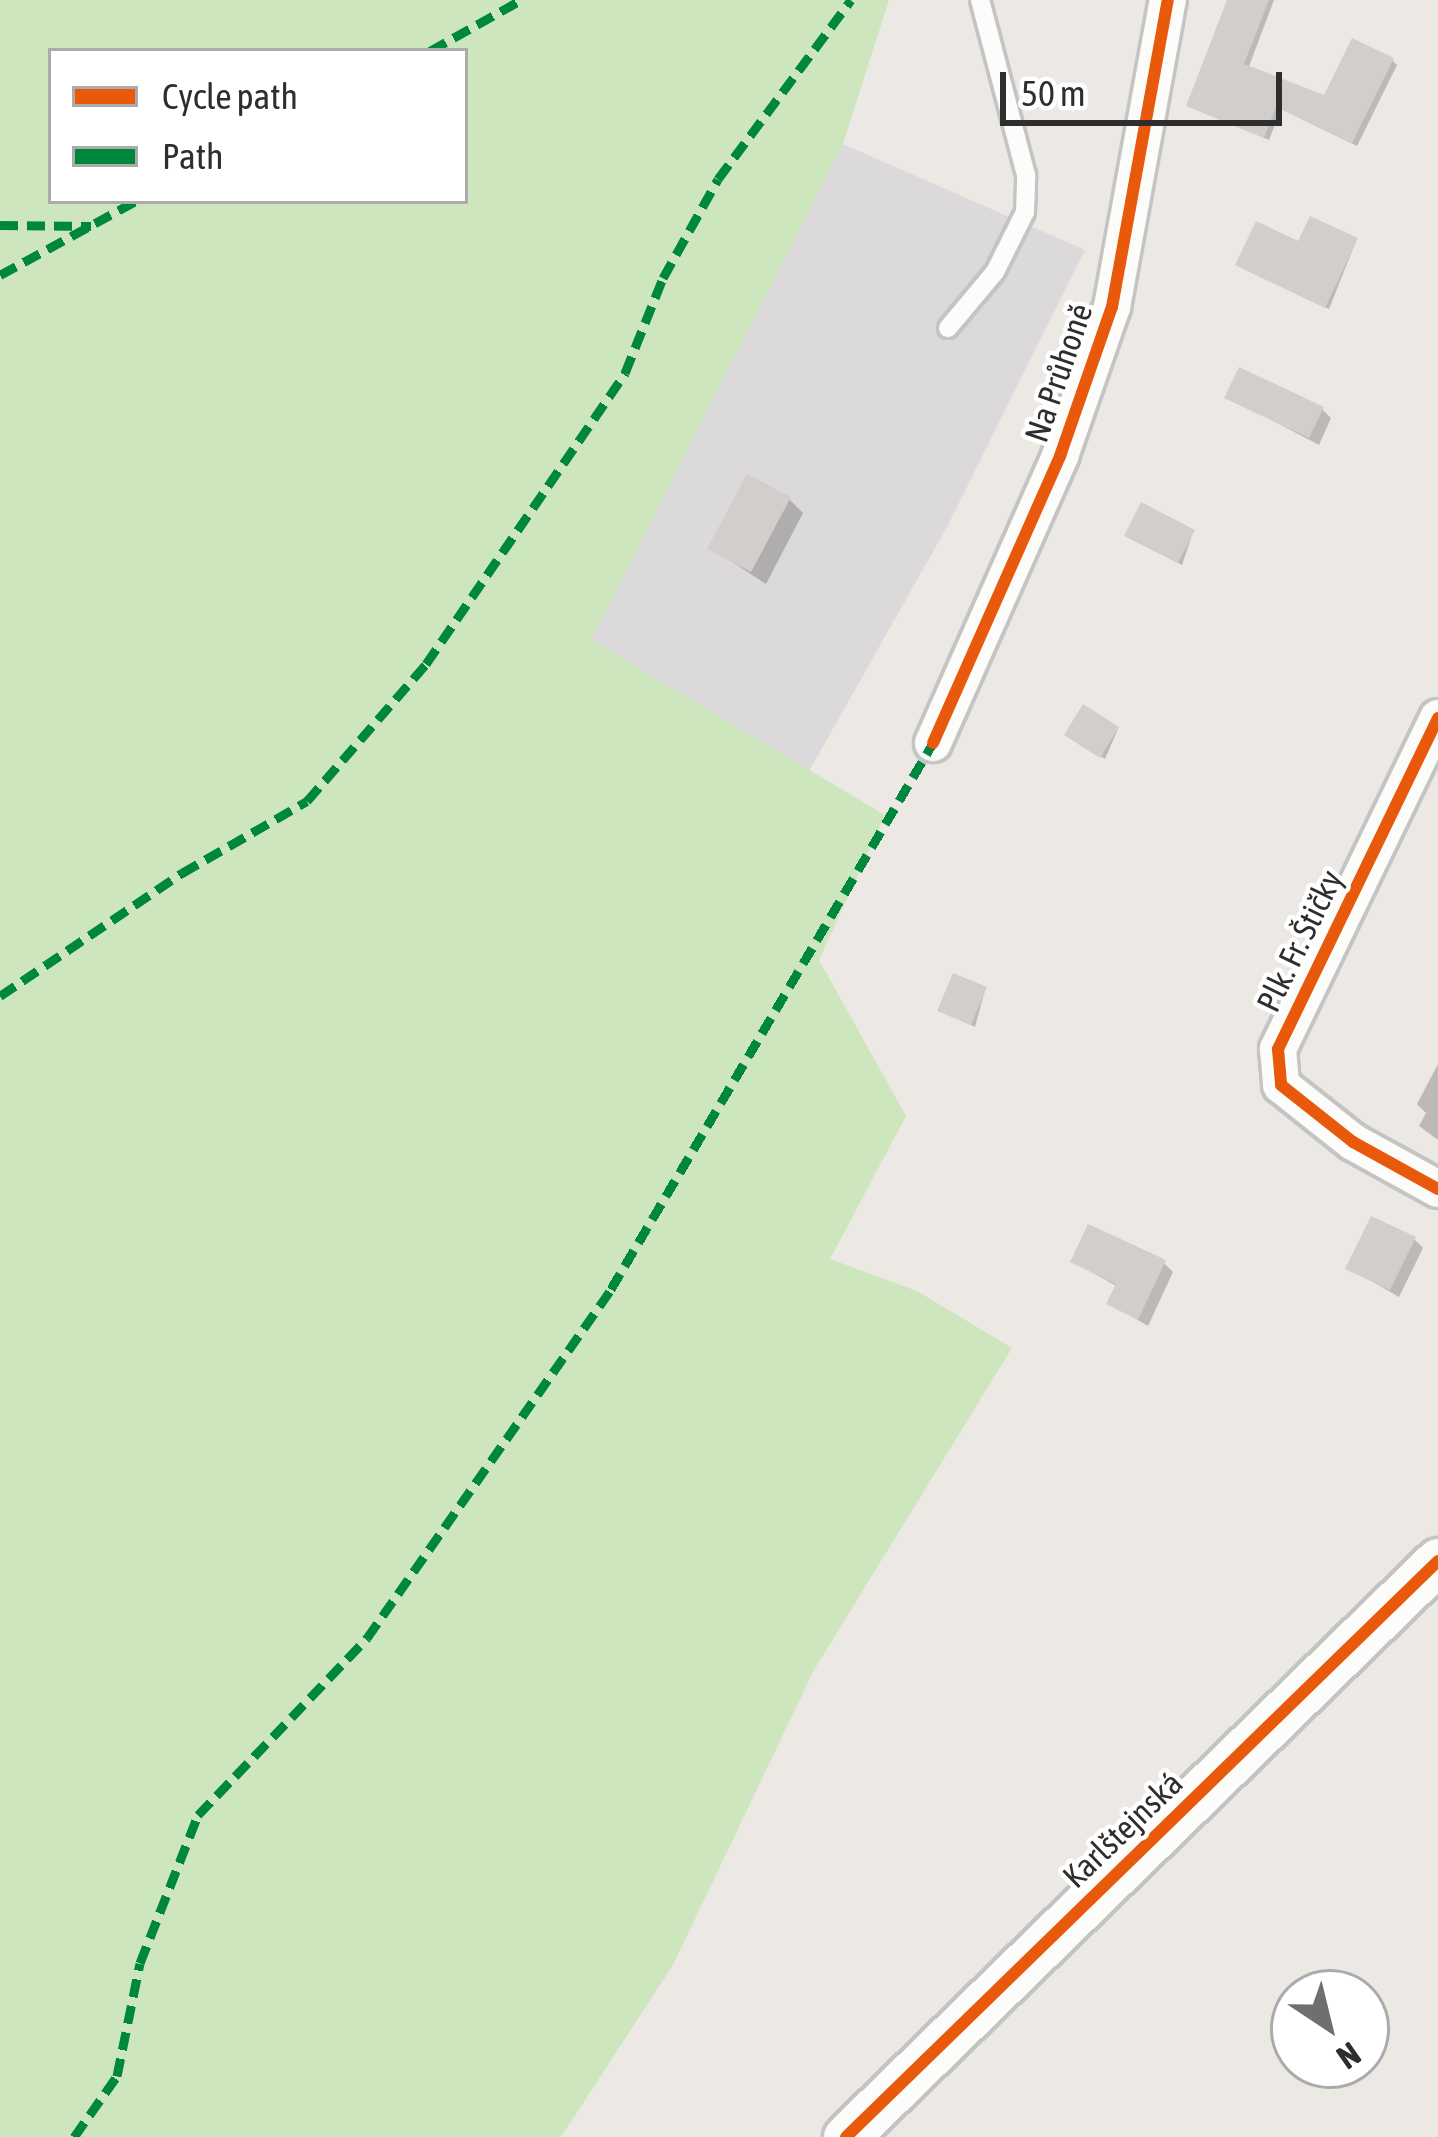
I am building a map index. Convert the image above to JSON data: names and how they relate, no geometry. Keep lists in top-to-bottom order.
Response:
{
  "streets": {
    "street": ["Na Průhoně", "Plk. Fr. Štičky", "Karlštejnská"]
  },
  "legend": ["Cycle path", "Path"],
  "scale_bar": "50 m",
  "north": "bottom right"
}
